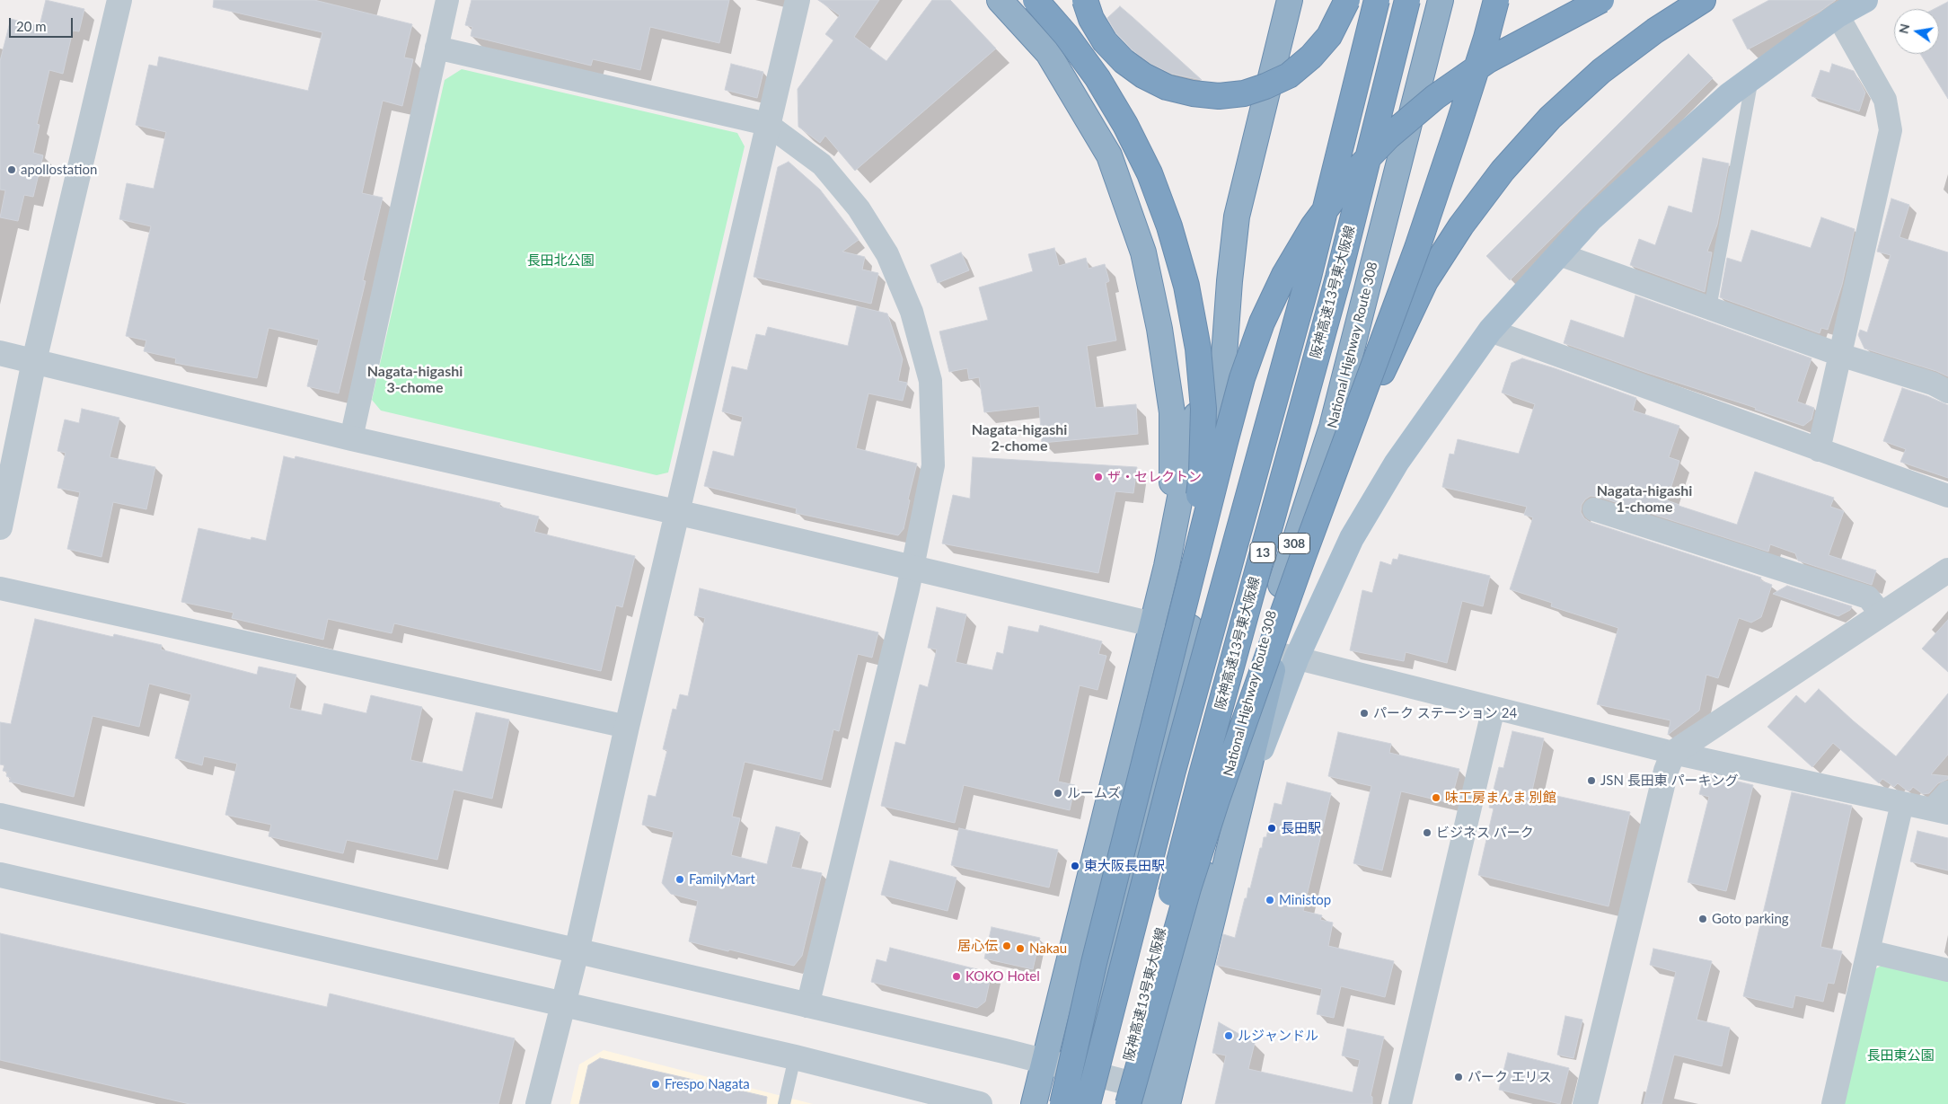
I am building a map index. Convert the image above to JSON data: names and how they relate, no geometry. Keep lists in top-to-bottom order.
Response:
{
  "streets": {
    "highway": [
      "阪神高速13号東大阪線",
      "National Highway Route 308",
      "308",
      "13"
    ]
  },
  "crossings": [
    ["National Highway Route 308", "308"]
  ],
  "districts": ["Nagata-higashi 3-chome", "Nagata-higashi 2-chome", "Nagata-higashi 1-chome"],
  "parks": ["長田北公園", "長田東公園"],
  "places": [
    "apollostation",
    "ザ・セレクトン",
    "パーク ステーション 24",
    "JSN 長田東 パーキング",
    "ルームズ",
    "味工房まんま 別館",
    "長田駅",
    "ビジネス パーク",
    "東大阪長田駅",
    "FamilyMart",
    "Ministop",
    "Goto parking",
    "居心伝",
    "Nakau",
    "KOKO Hotel",
    "ルジャンドル",
    "パーク エリス",
    "Frespo Nagata"
  ],
  "scale_bar": "20 m",
  "north": "left"
}
